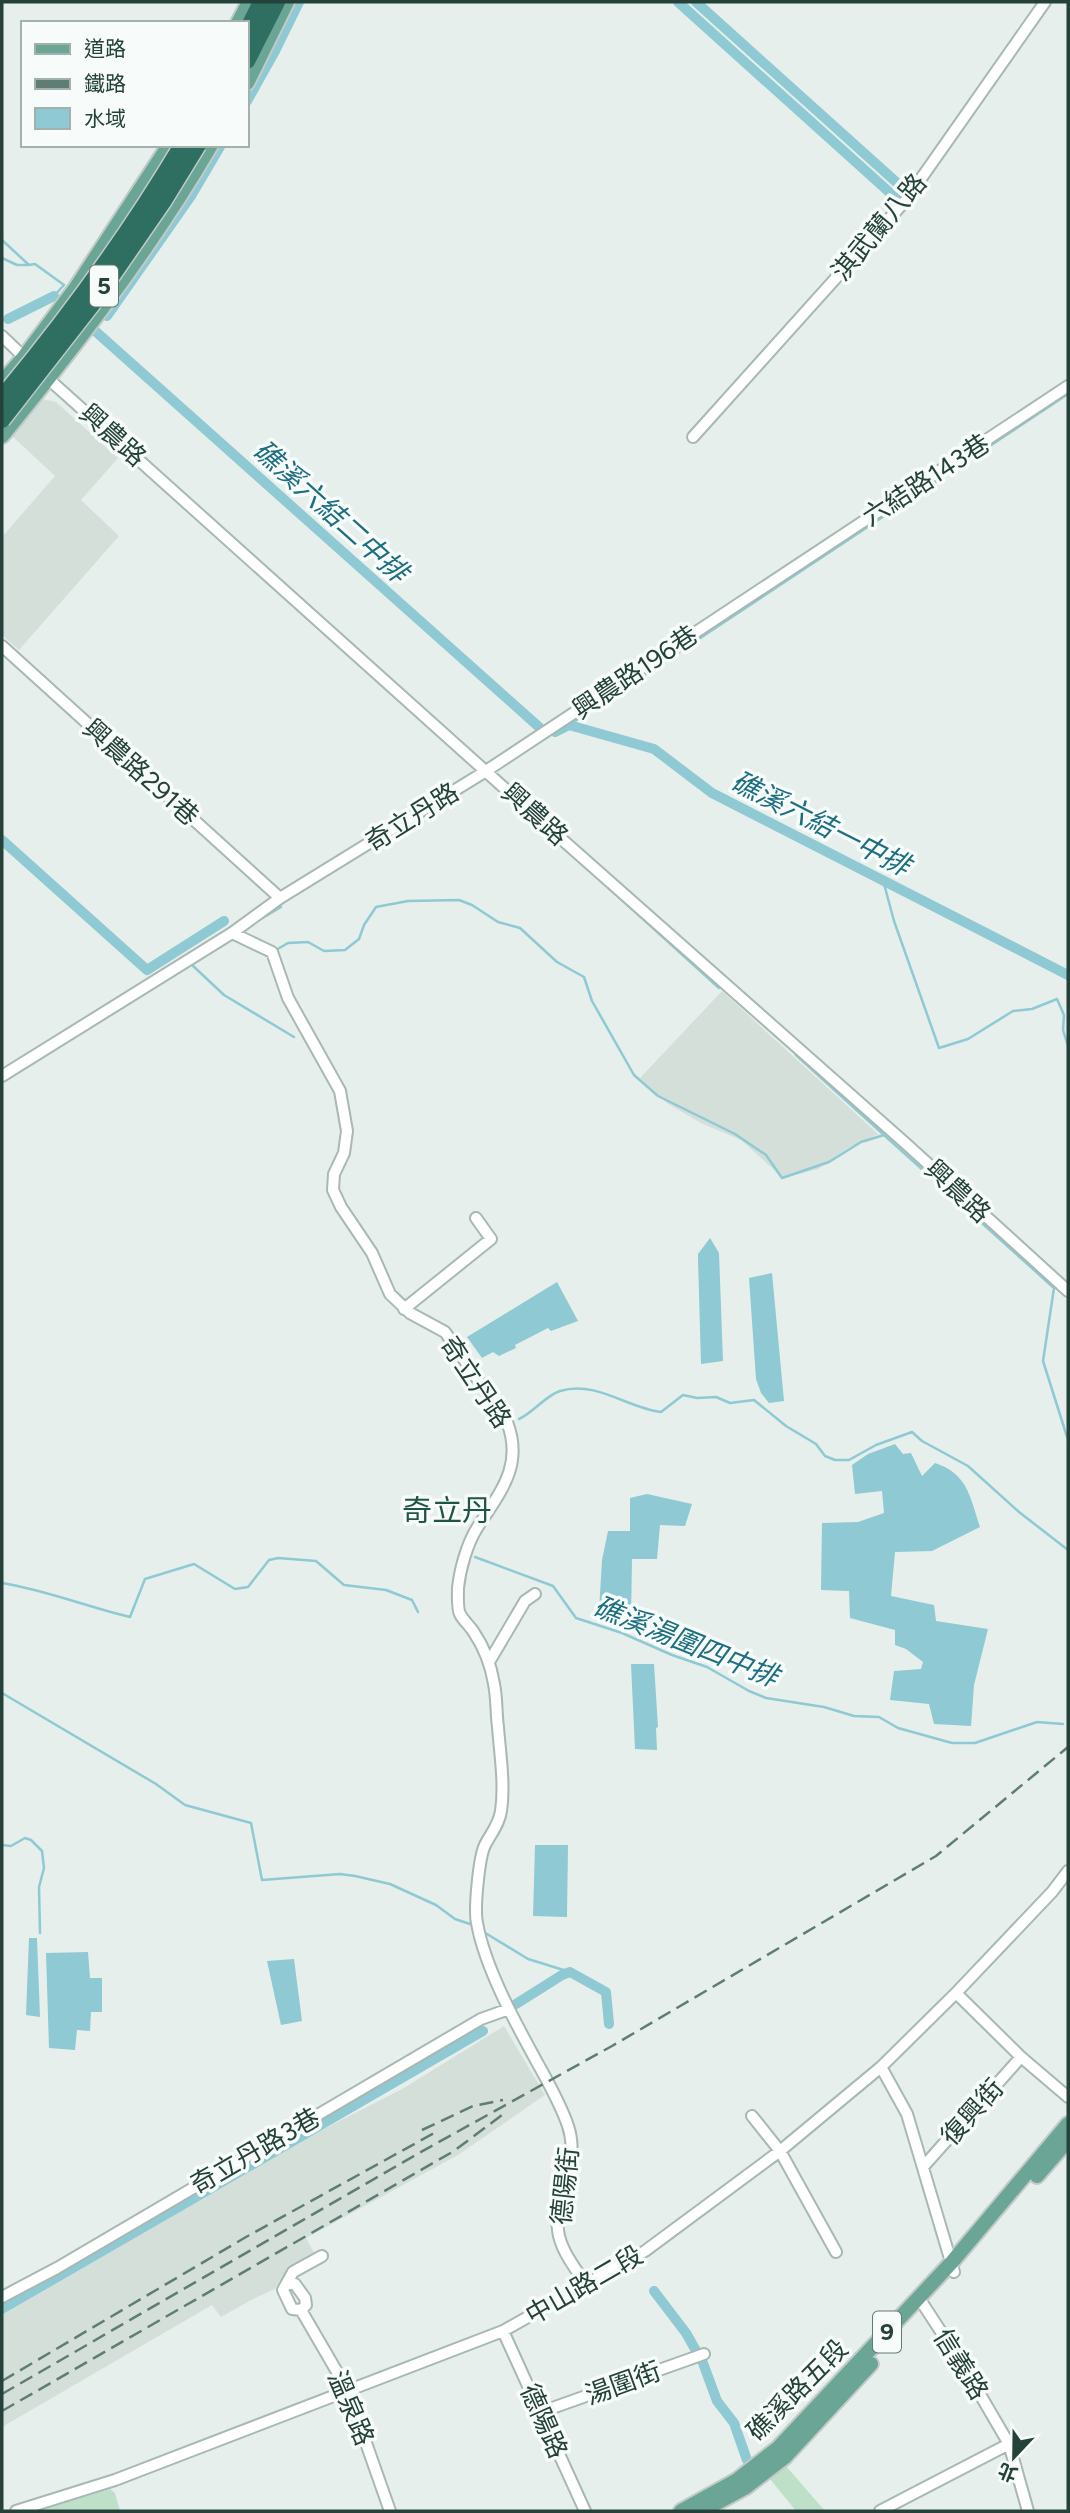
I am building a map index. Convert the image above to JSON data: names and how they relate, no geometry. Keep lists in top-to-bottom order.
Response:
{
  "streets": {
    "highway": ["5"],
    "main road": ["9", "礁溪路五段"],
    "street": [
      "淇武蘭八路",
      "興農路",
      "六結路143巷",
      "興農路196巷",
      "興農路291巷",
      "奇立丹路",
      "復興街",
      "奇立丹路3巷",
      "德陽街",
      "中山路二段",
      "信義路",
      "湯圍街",
      "溫泉路",
      "德陽路"
    ]
  },
  "crossings": [
    ["興農路", "興農路196巷"],
    ["興農路", "奇立丹路"],
    ["六結路143巷", "興農路196巷"],
    ["興農路196巷", "奇立丹路"],
    ["興農路291巷", "奇立丹路"],
    ["奇立丹路", "奇立丹路3巷"],
    ["奇立丹路", "德陽街"],
    ["復興街", "中山路二段"],
    ["復興街", "礁溪路五段"],
    ["奇立丹路3巷", "德陽街"],
    ["德陽街", "中山路二段"],
    ["中山路二段", "溫泉路"],
    ["中山路二段", "德陽路"],
    ["信義路", "礁溪路五段"],
    ["湯圍街", "德陽路"]
  ],
  "districts": ["奇立丹"],
  "water": ["礁溪六結二中排", "礁溪六結一中排", "礁溪湯圍四中排"],
  "legend": ["道路", "鐵路", "水域"],
  "north": "bottom"
}
